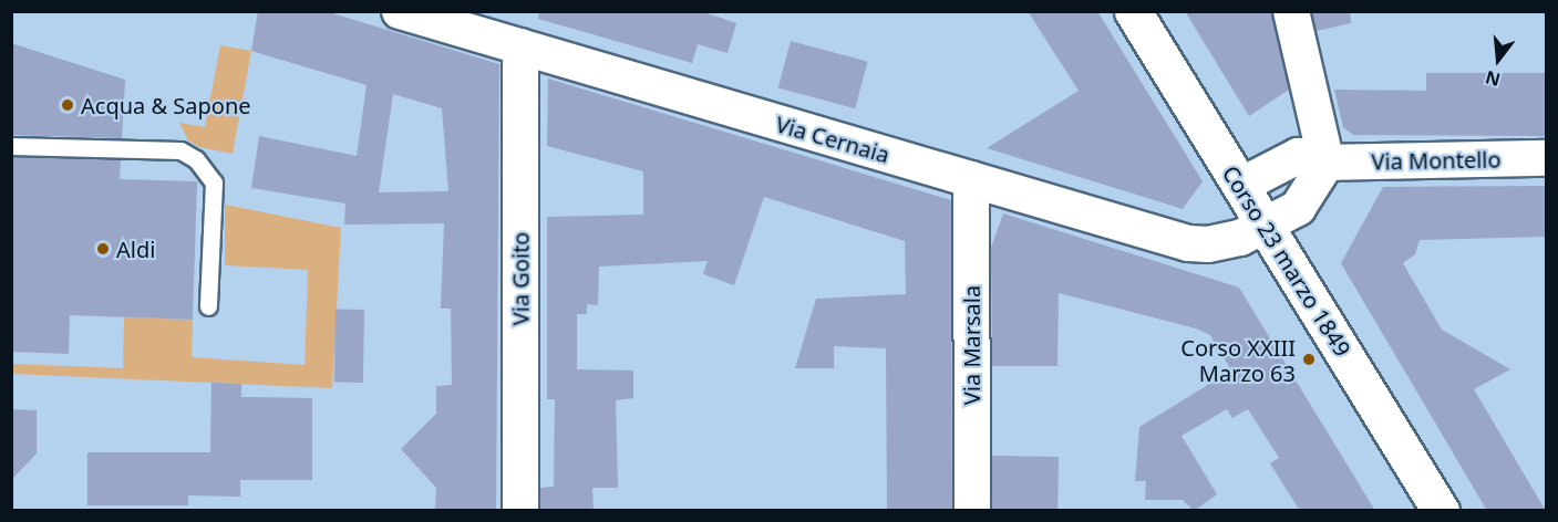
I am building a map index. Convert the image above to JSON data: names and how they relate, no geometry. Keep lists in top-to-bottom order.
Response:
{
  "streets": {
    "street": [
      "Via Cernaia",
      "Via Montello",
      "Corso 23 marzo 1849",
      "Via Goito",
      "Via Marsala"
    ]
  },
  "crossings": [
    ["Via Cernaia", "Corso 23 marzo 1849"],
    ["Via Cernaia", "Via Goito"],
    ["Via Cernaia", "Via Marsala"],
    ["Via Montello", "Corso 23 marzo 1849"]
  ],
  "places": ["Acqua & Sapone", "Aldi", "Corso XXIII Marzo 63"],
  "north": "bottom"
}
